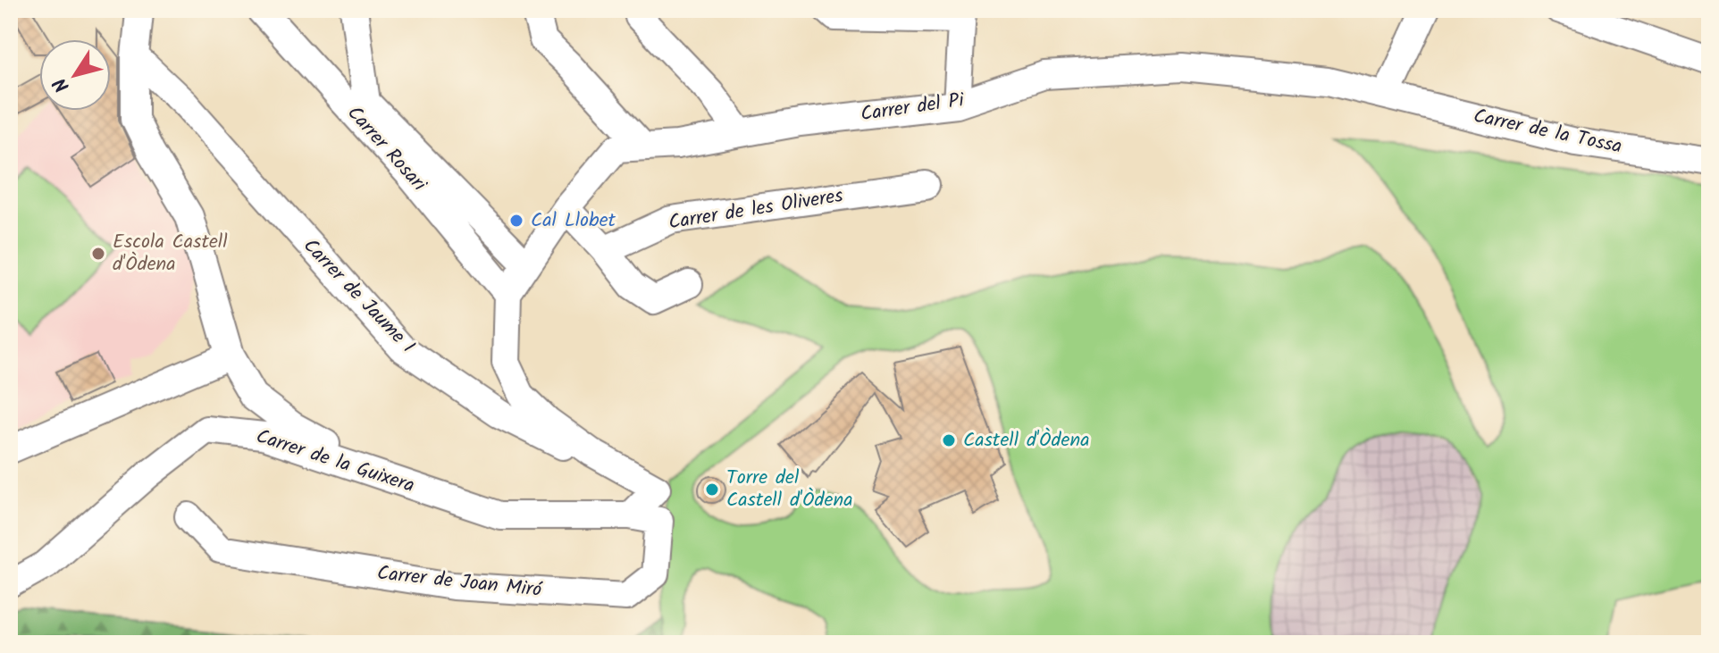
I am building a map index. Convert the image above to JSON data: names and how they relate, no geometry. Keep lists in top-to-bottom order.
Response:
{
  "streets": {
    "street": [
      "Carrer del Pi",
      "Carrer de la Tossa",
      "Carrer Rosari",
      "Carrer de les Oliveres",
      "Carrer de Jaume I",
      "Carrer de la Guixera",
      "Carrer de Joan Miró"
    ]
  },
  "crossings": [
    ["Carrer del Pi", "Carrer de la Tossa"],
    ["Carrer del Pi", "Carrer Rosari"],
    ["Carrer de la Guixera", "Carrer de Joan Miró"]
  ],
  "places": [
    "Cal Llobet",
    "Escola Castell d'Òdena",
    "Castell d'Òdena",
    "Torre del Castell d'Òdena"
  ],
  "north": "bottom left"
}
